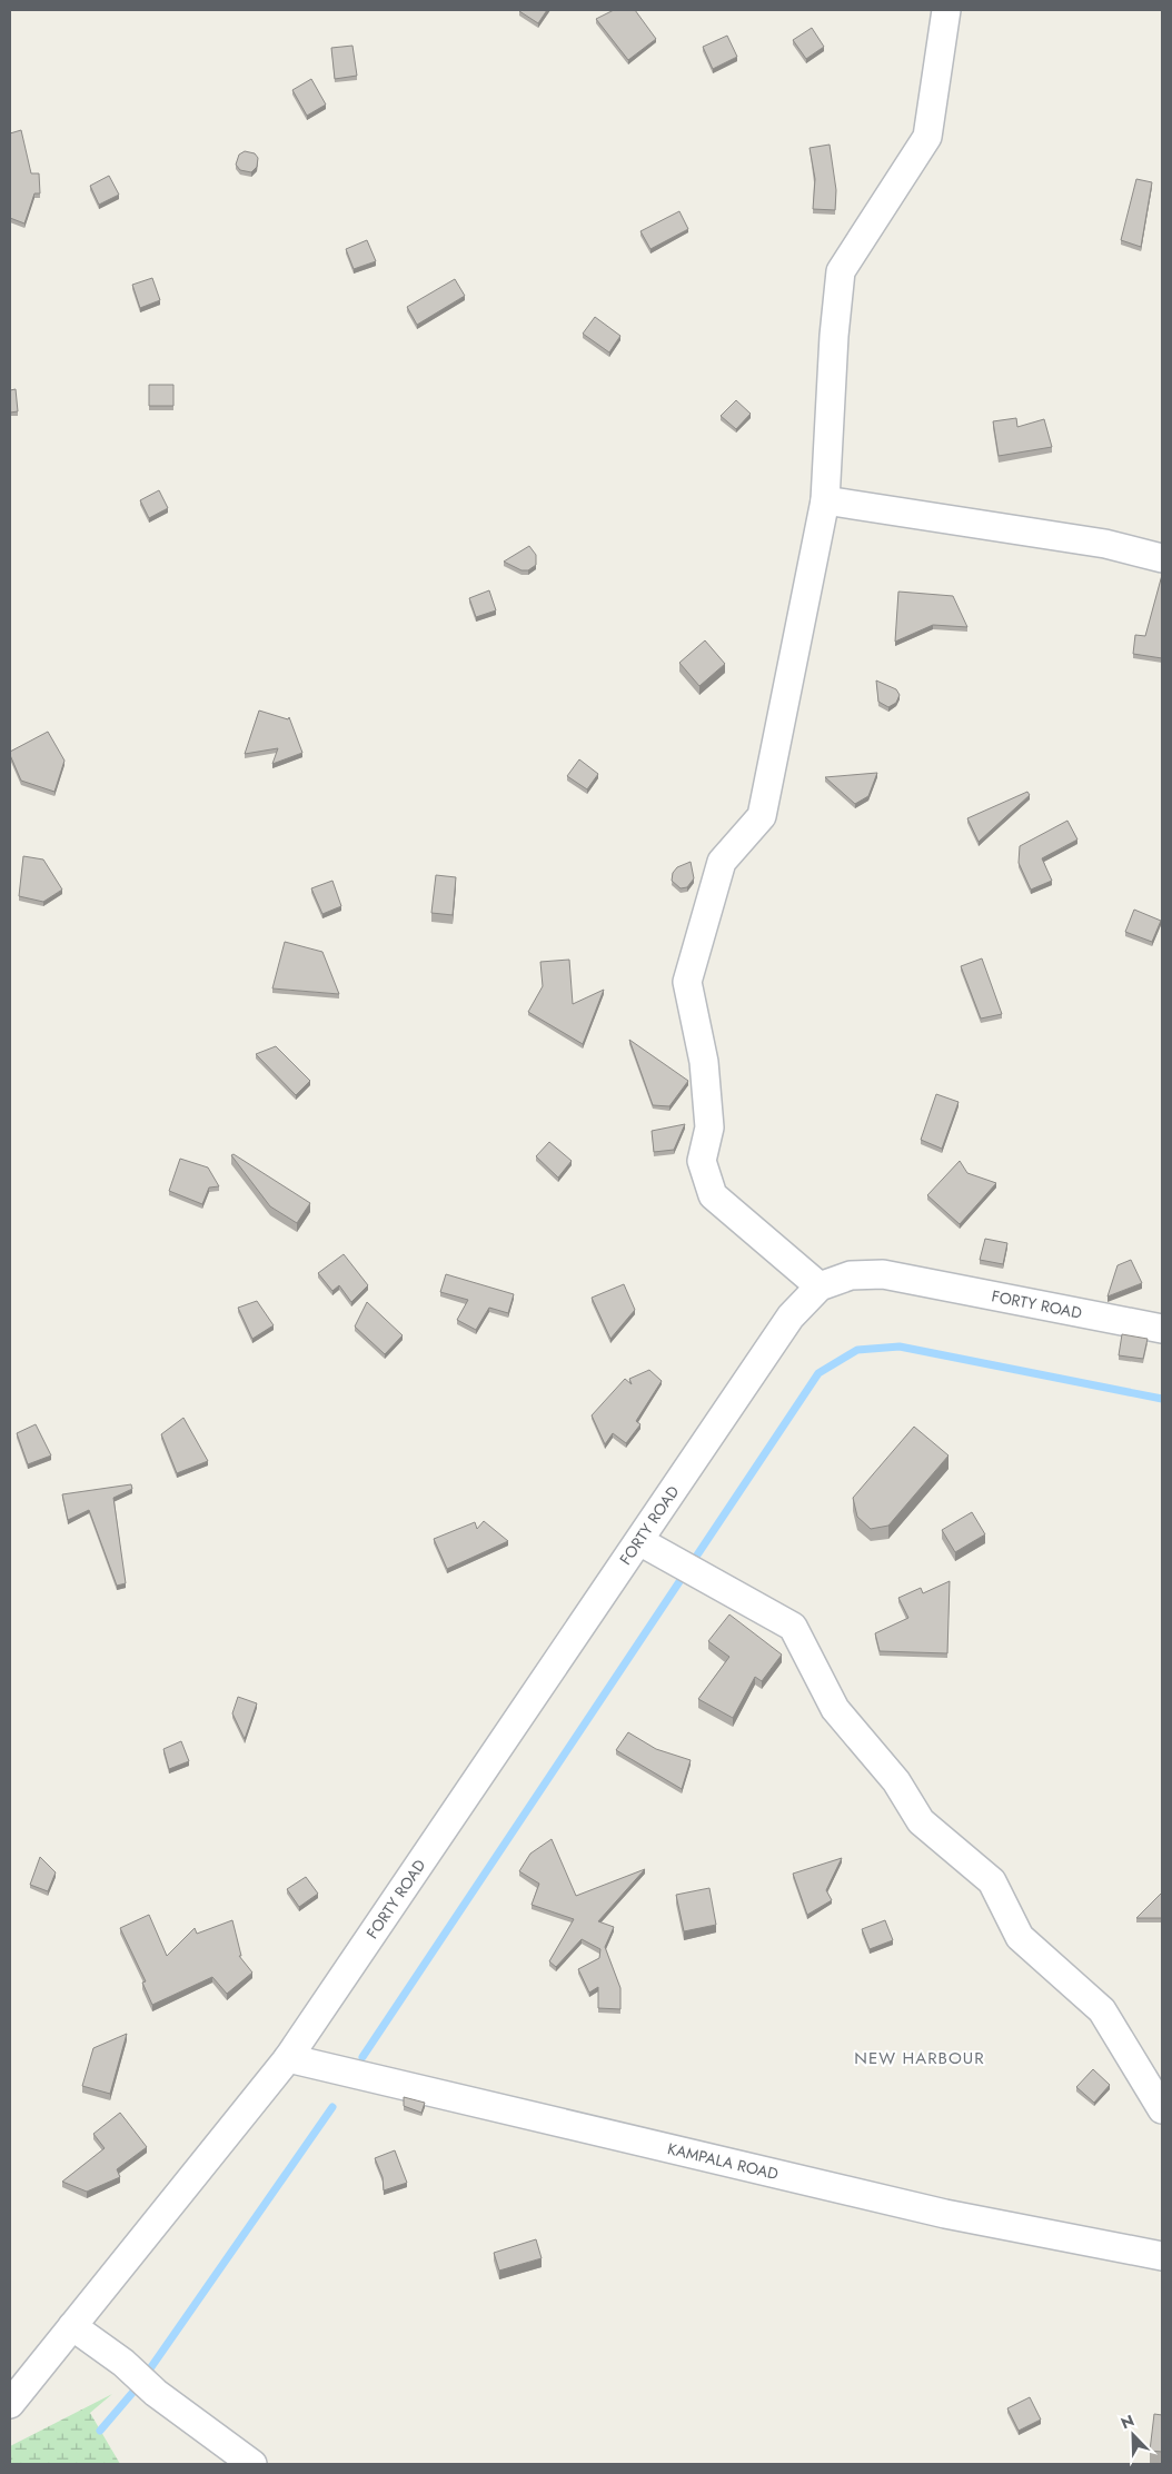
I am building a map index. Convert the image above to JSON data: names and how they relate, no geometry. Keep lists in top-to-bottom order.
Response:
{
  "streets": {
    "street": ["FORTY ROAD", "KAMPALA ROAD"]
  },
  "crossings": [
    ["FORTY ROAD", "KAMPALA ROAD"]
  ],
  "districts": ["NEW HARBOUR"],
  "north": "top left"
}
